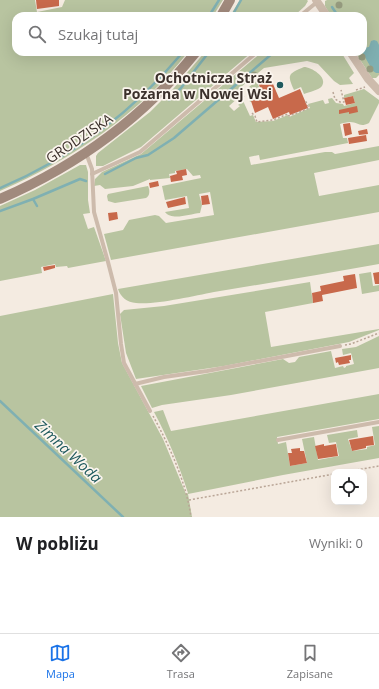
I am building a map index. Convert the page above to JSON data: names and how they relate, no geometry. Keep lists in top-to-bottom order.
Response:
{
  "streets": {
    "main road": ["GRODZISKA"]
  },
  "water": ["Zimna Woda"],
  "places": ["Ochotnicza Straż Pożarna w Nowej Wsi"],
  "page": {
    "search": "Szukaj tutaj",
    "heading": ["W pobliżu", "Wyniki: 0"],
    "nav": ["Mapa", "Trasa", "Zapisane"]
  }
}
